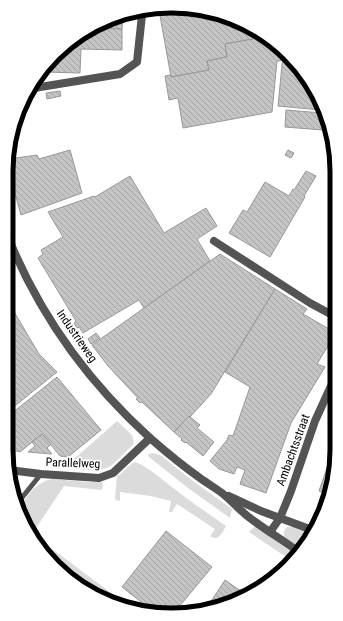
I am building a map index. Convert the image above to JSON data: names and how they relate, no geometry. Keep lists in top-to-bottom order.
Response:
{
  "streets": {
    "street": ["Industrieweg", "Ambachtsstraat", "Parallelweg"]
  },
  "crossings": [
    ["Industrieweg", "Parallelweg"]
  ]
}
